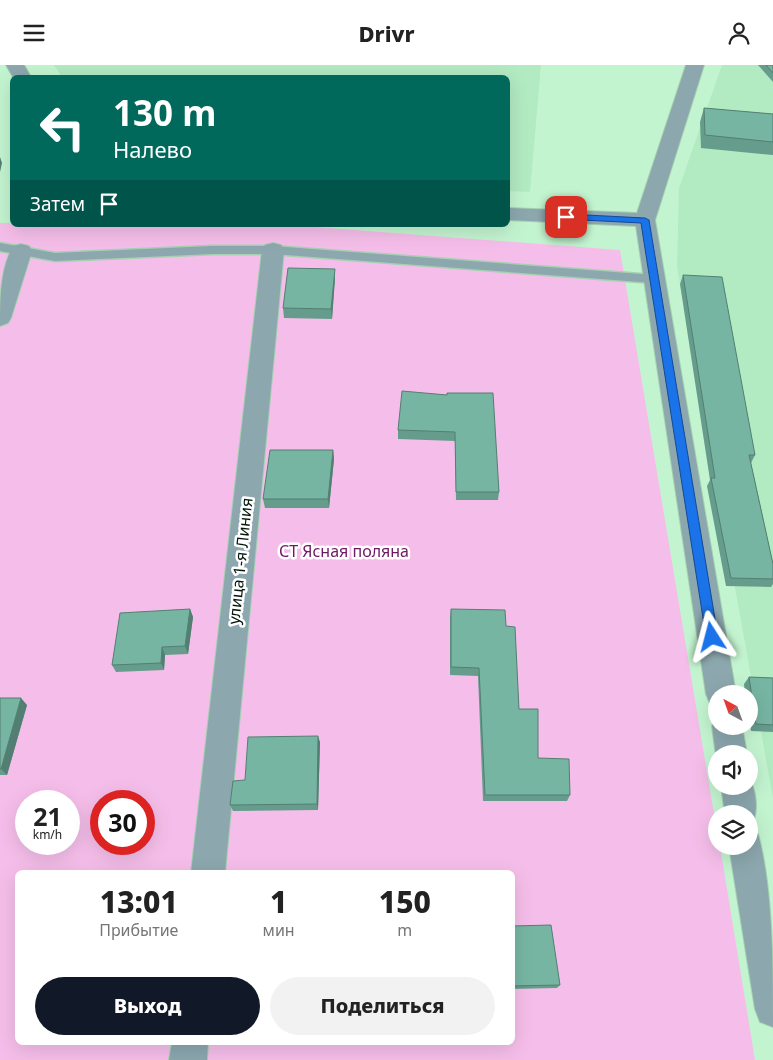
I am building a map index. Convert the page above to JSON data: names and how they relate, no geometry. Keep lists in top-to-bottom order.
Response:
{
  "streets": {
    "street": ["улица 1-я Линия"]
  },
  "parks": ["СТ Ясная поляна"],
  "north": "top left",
  "page": {
    "header": "Drivr",
    "turn": ["130 m", "Налево"],
    "then": "Затем",
    "speed": "21 km/h",
    "limit": "30",
    "eta": [
      "13:01",
      "Прибытие",
      "1",
      "мин",
      "150",
      "m"
    ],
    "buttons": ["Выход", "Поделиться"]
  }
}
